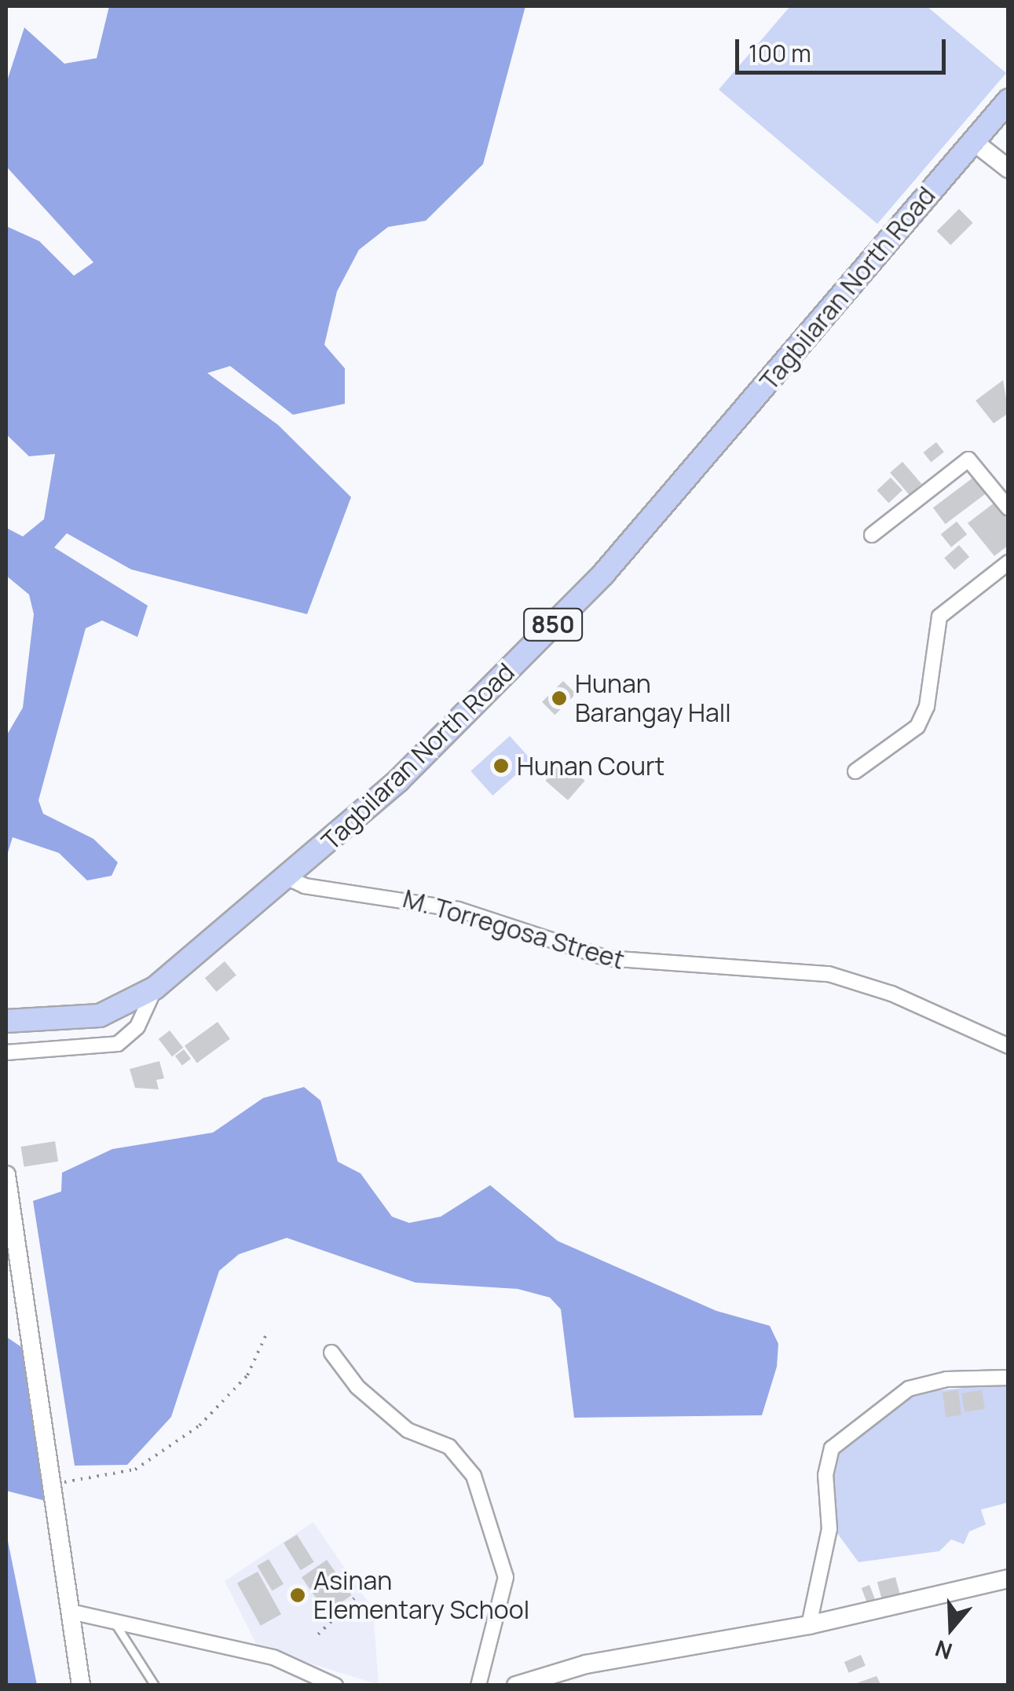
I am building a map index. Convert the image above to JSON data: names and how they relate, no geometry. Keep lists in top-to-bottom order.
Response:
{
  "streets": {
    "main road": ["Tagbilaran North Road", "850"],
    "street": ["M. Torregosa Street"]
  },
  "crossings": [
    ["Tagbilaran North Road", "M. Torregosa Street"]
  ],
  "places": ["Hunan Barangay Hall", "Hunan Court", "Asinan Elementary School"],
  "scale_bar": "100 m",
  "north": "bottom"
}
